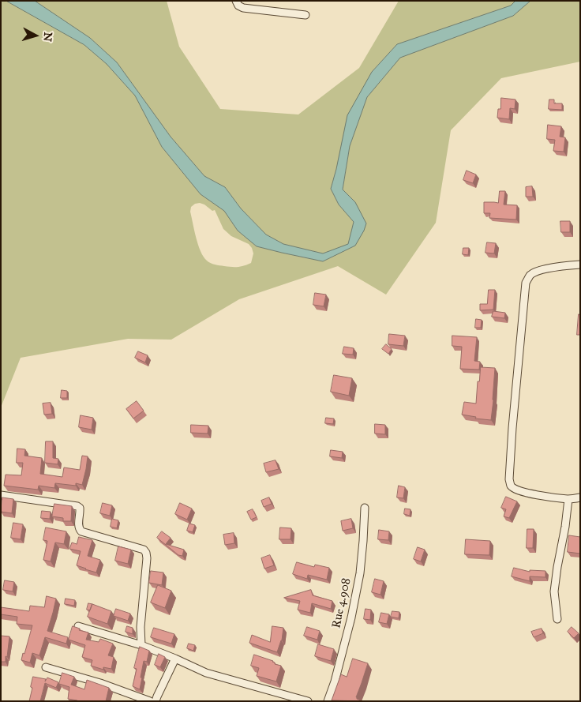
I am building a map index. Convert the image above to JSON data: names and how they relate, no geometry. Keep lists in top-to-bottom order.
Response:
{
  "streets": {
    "street": ["Rue 4.908"]
  },
  "north": "right"
}
